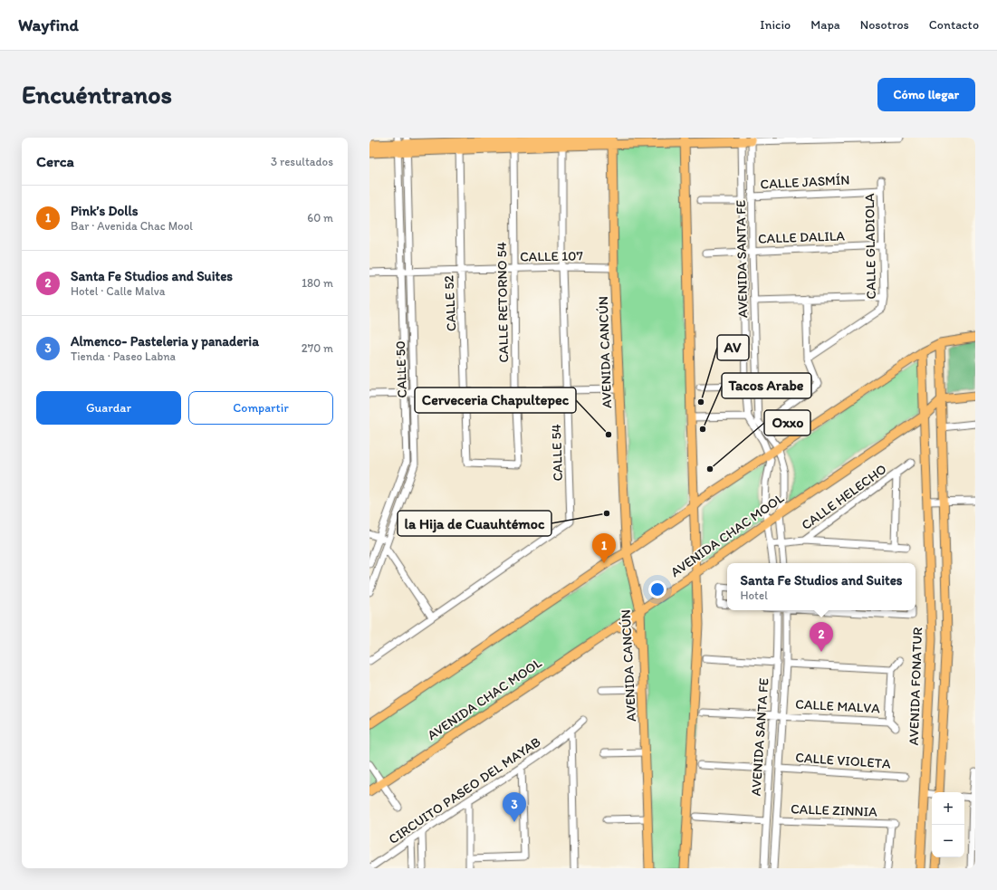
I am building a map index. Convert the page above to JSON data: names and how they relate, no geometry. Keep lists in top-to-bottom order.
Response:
{
  "streets": {
    "main road": ["AVENIDA CANCÚN", "AVENIDA CHAC MOOL", "AVENIDA FONATUR"],
    "street": [
      "CALLE JASMÍN",
      "CALLE DALILA",
      "CALLE GLADIOLA",
      "CALLE 107",
      "AVENIDA SANTA FE",
      "CALLE RETORNO 54",
      "CALLE 52",
      "CALLE 50",
      "CALLE 54",
      "CALLE HELECHO",
      "CALLE MALVA",
      "CALLE VIOLETA",
      "CIRCUITO PASEO DEL MAYAB",
      "CALLE ZINNIA"
    ]
  },
  "crossings": [
    ["CALLE JASMÍN", "CALLE GLADIOLA"],
    ["CALLE JASMÍN", "AVENIDA SANTA FE"],
    ["CALLE DALILA", "CALLE GLADIOLA"],
    ["CALLE DALILA", "AVENIDA SANTA FE"],
    ["CALLE 107", "CALLE RETORNO 54"],
    ["CALLE 107", "CALLE 52"],
    ["CALLE 107", "AVENIDA CANCÚN"],
    ["CALLE 107", "CALLE 50"],
    ["CALLE 107", "CALLE 54"],
    ["AVENIDA SANTA FE", "CALLE HELECHO"],
    ["AVENIDA SANTA FE", "AVENIDA CHAC MOOL"],
    ["AVENIDA SANTA FE", "CALLE MALVA"],
    ["AVENIDA SANTA FE", "CALLE VIOLETA"],
    ["AVENIDA SANTA FE", "CALLE ZINNIA"],
    ["CALLE RETORNO 54", "CALLE 52"],
    ["AVENIDA CANCÚN", "AVENIDA CHAC MOOL"],
    ["AVENIDA CHAC MOOL", "AVENIDA FONATUR"]
  ],
  "places": [
    "AV",
    "Tacos Arabe",
    "Cerveceria Chapultepec",
    "Oxxo",
    "la Hija de Cuauhtémoc"
  ],
  "page": {
    "header": "Wayfind",
    "nav": [
      "Inicio",
      "Mapa",
      "Nosotros",
      "Contacto"
    ],
    "buttons": [
      "Cómo llegar",
      ["Guardar", "Compartir"]
    ],
    "title": "Encuéntranos",
    "heading": ["Cerca", "3 resultados"],
    "list": [
      {
        "mark": "1",
        "name": "Pink’s Dolls",
        "note": "Bar · Avenida Chac Mool",
        "value": "60 m"
      },
      {
        "mark": "2",
        "name": "Santa Fe Studios and Suites",
        "note": "Hotel · Calle Malva",
        "value": "180 m"
      },
      {
        "mark": "3",
        "name": "Almenco- Pasteleria y panaderia",
        "note": "Tienda · Paseo Labna",
        "value": "270 m"
      }
    ],
    "pins": ["1", "2", "3"],
    "popup": ["Santa Fe Studios and Suites", "Hotel"],
    "map_buttons": ["+", "−"]
  }
}
